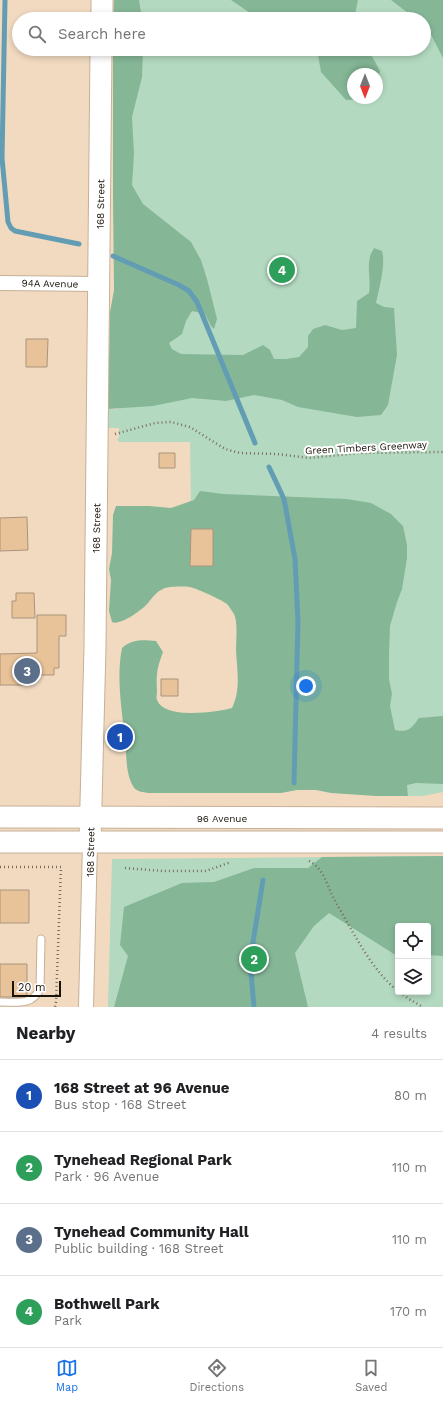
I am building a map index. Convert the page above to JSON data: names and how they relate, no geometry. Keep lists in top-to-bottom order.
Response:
{
  "streets": {
    "main road": ["168 Street", "96 Avenue"],
    "street": ["94A Avenue"],
    "path": ["Green Timbers Greenway"]
  },
  "crossings": [
    ["168 Street", "94A Avenue"],
    ["168 Street", "96 Avenue"]
  ],
  "scale_bar": "20 m",
  "north": "bottom",
  "page": {
    "search": "Search here",
    "pins": [
      "4",
      "3",
      "1",
      "2"
    ],
    "scale": "20 m",
    "heading": ["Nearby", "4 results"],
    "list": [
      {
        "mark": "1",
        "name": "168 Street at 96 Avenue",
        "note": "Bus stop · 168 Street",
        "value": "80 m"
      },
      {
        "mark": "2",
        "name": "Tynehead Regional Park",
        "note": "Park · 96 Avenue",
        "value": "110 m"
      },
      {
        "mark": "3",
        "name": "Tynehead Community Hall",
        "note": "Public building · 168 Street",
        "value": "110 m"
      },
      {
        "mark": "4",
        "name": "Bothwell Park",
        "note": "Park",
        "value": "170 m"
      }
    ],
    "nav": ["Map", "Directions", "Saved"]
  }
}
